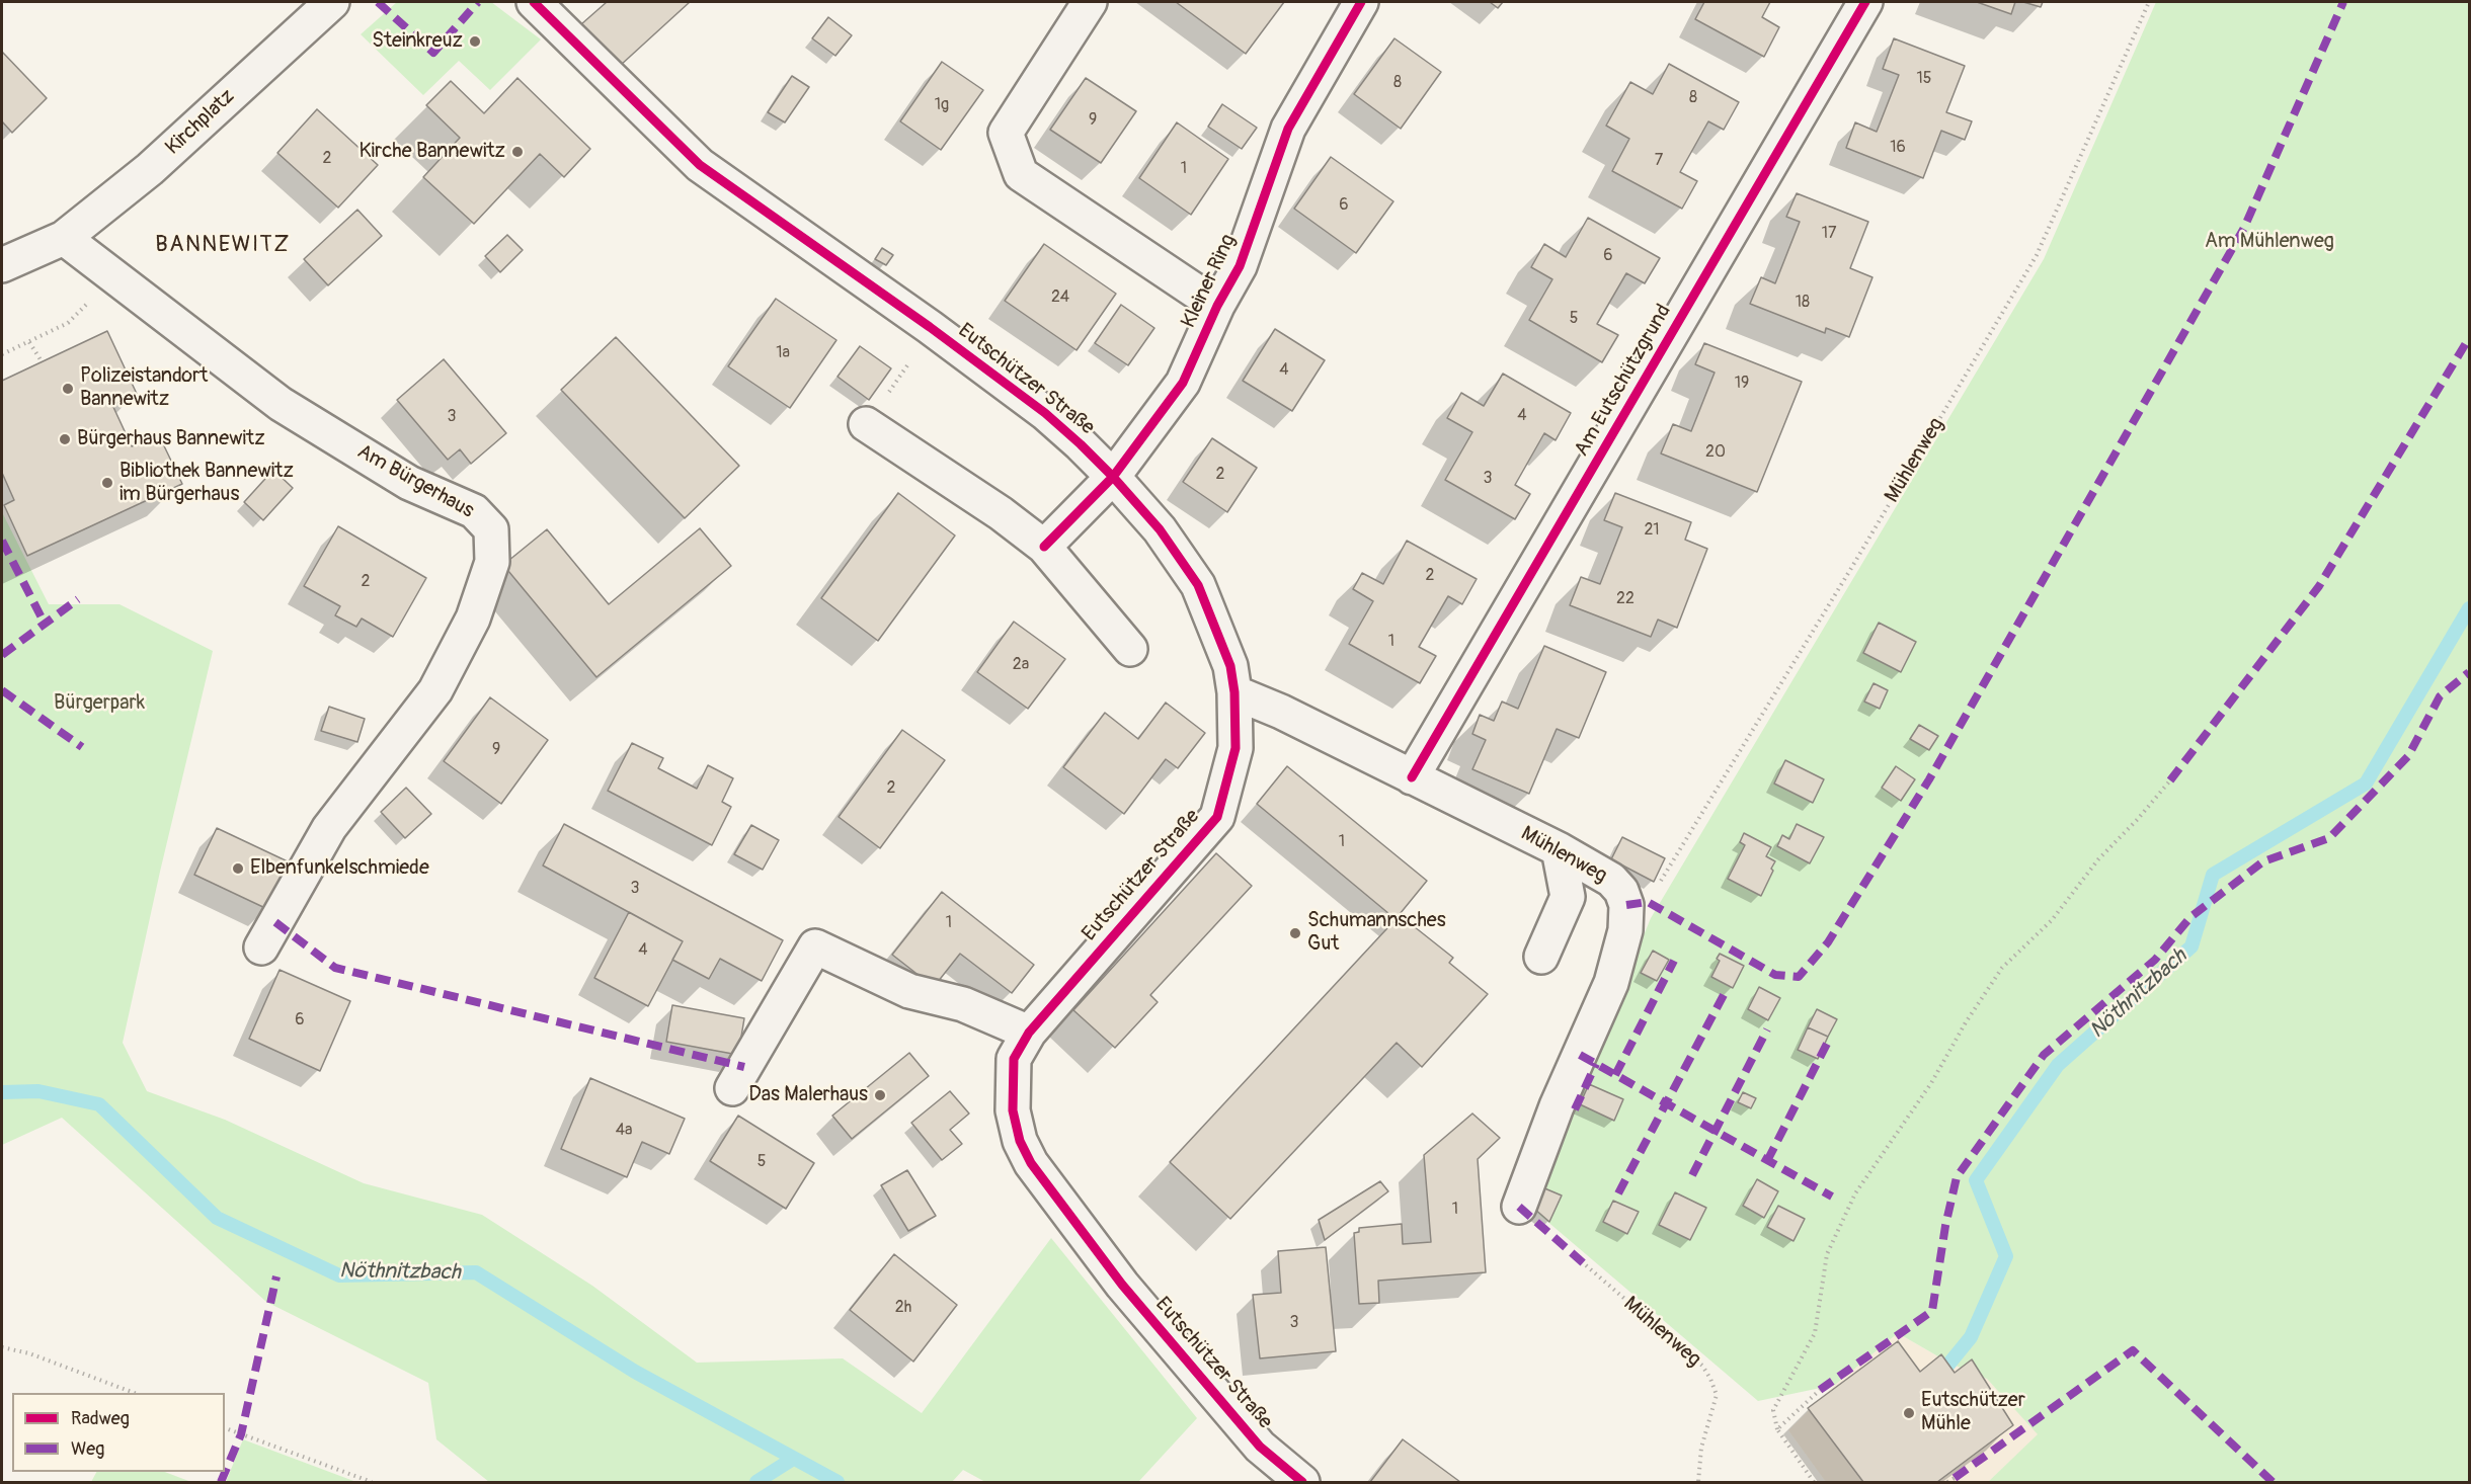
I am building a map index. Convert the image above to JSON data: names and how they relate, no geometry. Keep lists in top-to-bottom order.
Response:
{
  "streets": {
    "street": [
      "Kirchplatz",
      "Kleiner Ring",
      "Eutschützer Straße",
      "Am Eutschützgrund",
      "Mühlenweg",
      "Am Bürgerhaus"
    ]
  },
  "crossings": [
    ["Kirchplatz", "Am Bürgerhaus"],
    ["Kleiner Ring", "Eutschützer Straße"],
    ["Eutschützer Straße", "Mühlenweg"],
    ["Am Eutschützgrund", "Mühlenweg"]
  ],
  "districts": ["BANNEWITZ"],
  "water": ["Nöthnitzbach"],
  "parks": ["Am Mühlenweg", "Bürgerpark"],
  "places": [
    "Steinkreuz",
    "Kirche Bannewitz",
    "Polizeistandort Bannewitz",
    "Bürgerhaus Bannewitz",
    "Bibliothek Bannewitz im Bürgerhaus",
    "Elbenfunkelschmiede",
    "Schumannsches Gut",
    "Das Malerhaus",
    "Eutschützer Mühle"
  ],
  "house_numbers": [
    "15",
    "8",
    "8",
    "1g",
    "9",
    "16",
    "2",
    "7",
    "1",
    "6",
    "17",
    "6",
    "24",
    "18",
    "5",
    "1a",
    "4",
    "19",
    "4",
    "3",
    "20",
    "2",
    "3",
    "21",
    "2",
    "2",
    "22",
    "1",
    "2a",
    "9",
    "2",
    "1",
    "3",
    "1",
    "4",
    "6",
    "4a",
    "5",
    "1",
    "2h",
    "3"
  ],
  "legend": ["Radweg", "Weg"]
}
